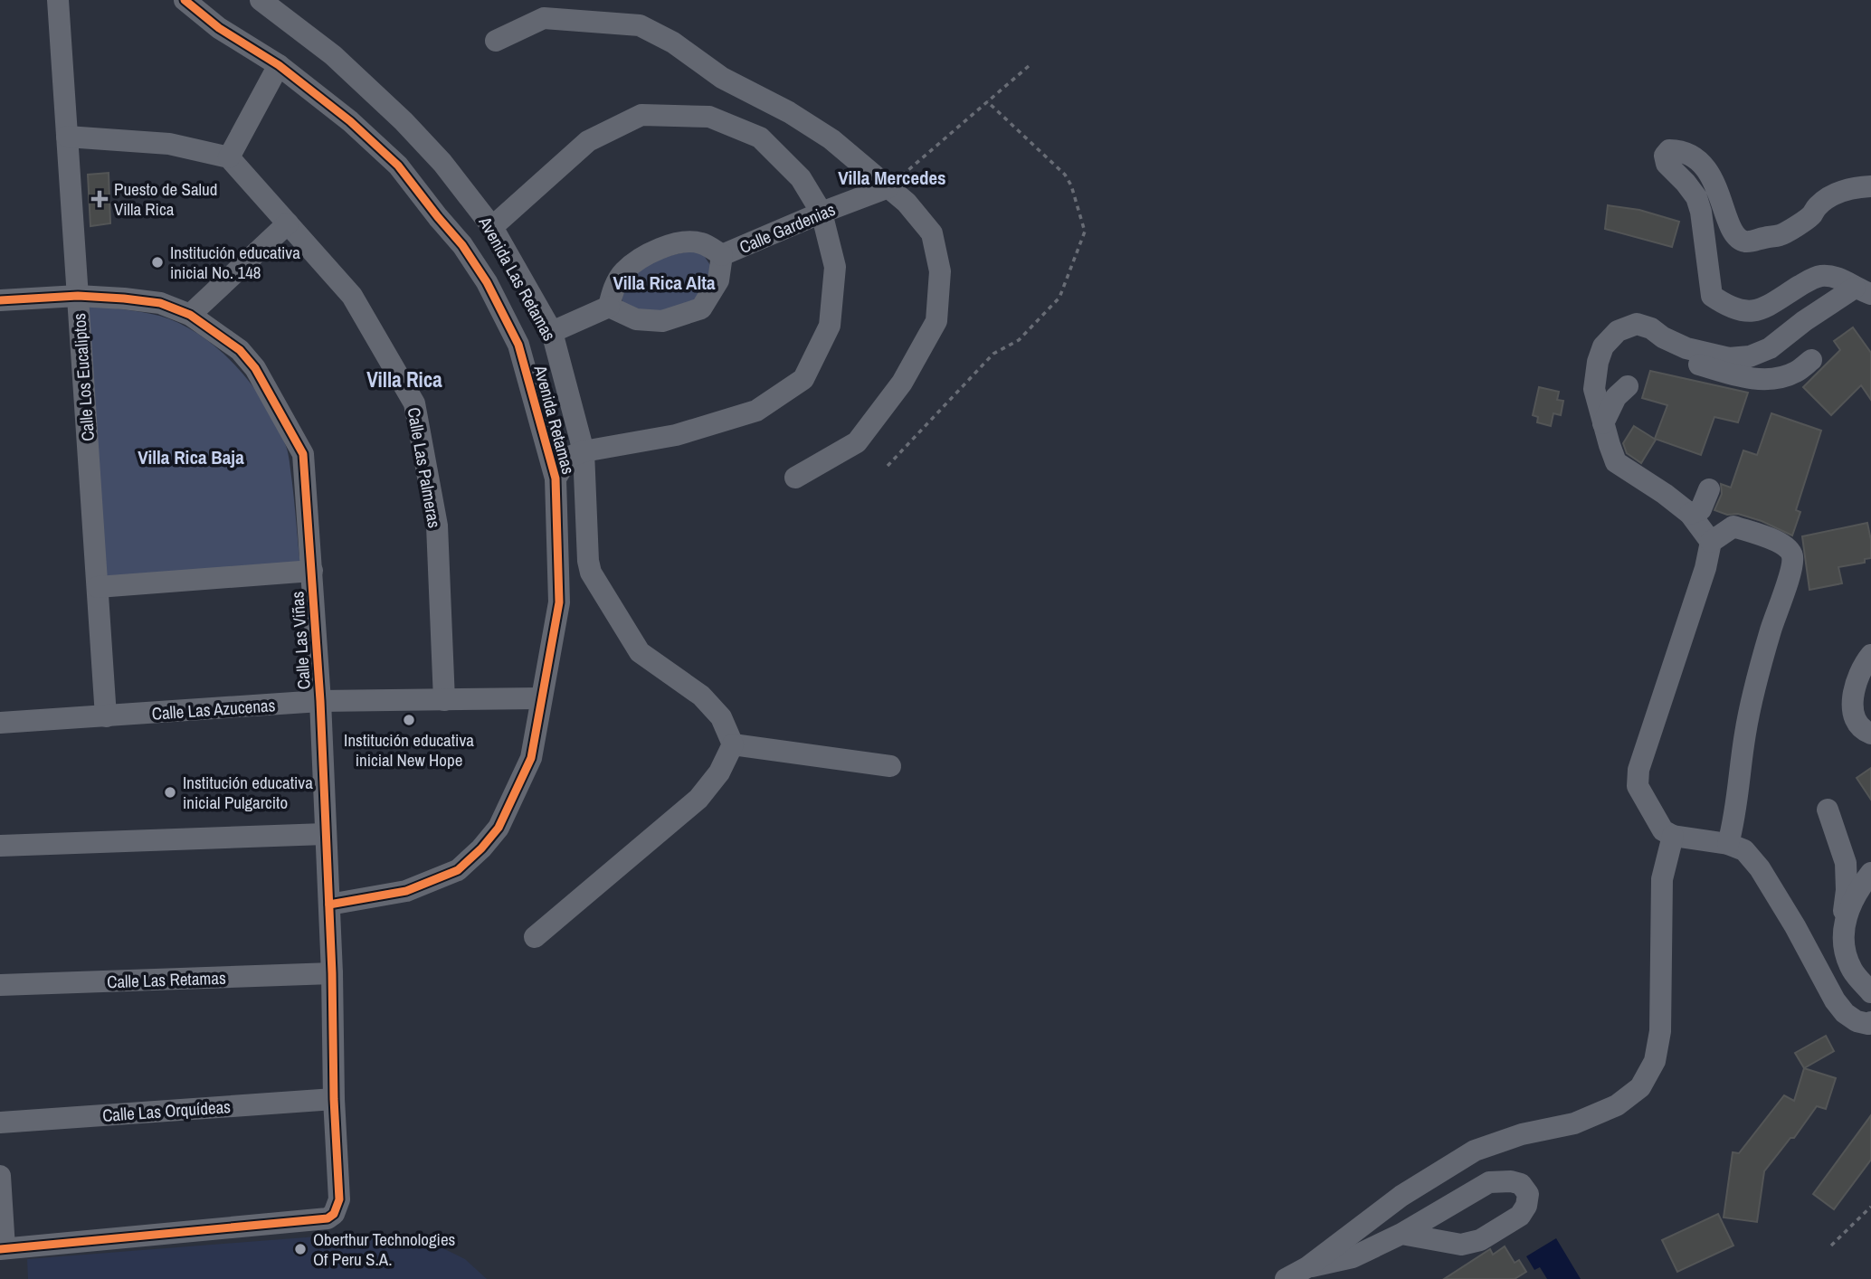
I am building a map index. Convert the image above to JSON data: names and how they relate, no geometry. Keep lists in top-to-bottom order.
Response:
{
  "streets": {
    "street": [
      "Calle Gardenias",
      "Avenida Las Retamas",
      "Calle Los Eucaliptos",
      "Avenida Retamas",
      "Calle Las Palmeras",
      "Calle Las Viñas",
      "Calle Las Azucenas",
      "Calle Las Retamas",
      "Calle Las Orquídeas"
    ]
  },
  "crossings": [
    ["Calle Los Eucaliptos", "Calle Las Viñas"],
    ["Calle Los Eucaliptos", "Calle Las Azucenas"],
    ["Avenida Retamas", "Calle Las Viñas"],
    ["Avenida Retamas", "Calle Las Azucenas"],
    ["Calle Las Palmeras", "Calle Las Azucenas"],
    ["Calle Las Viñas", "Calle Las Azucenas"],
    ["Calle Las Viñas", "Calle Las Retamas"],
    ["Calle Las Viñas", "Calle Las Orquídeas"]
  ],
  "districts": [
    "Villa Mercedes",
    "Villa Rica Alta",
    "Villa Rica",
    "Villa Rica Baja"
  ],
  "places": {
    "health": ["Puesto de Salud Villa Rica"],
    "other": [
      "Institución educativa inicial No. 148",
      "Institución educativa inicial New Hope",
      "Institución educativa inicial Pulgarcito",
      "Oberthur Technologies Of Peru S.A."
    ]
  }
}
